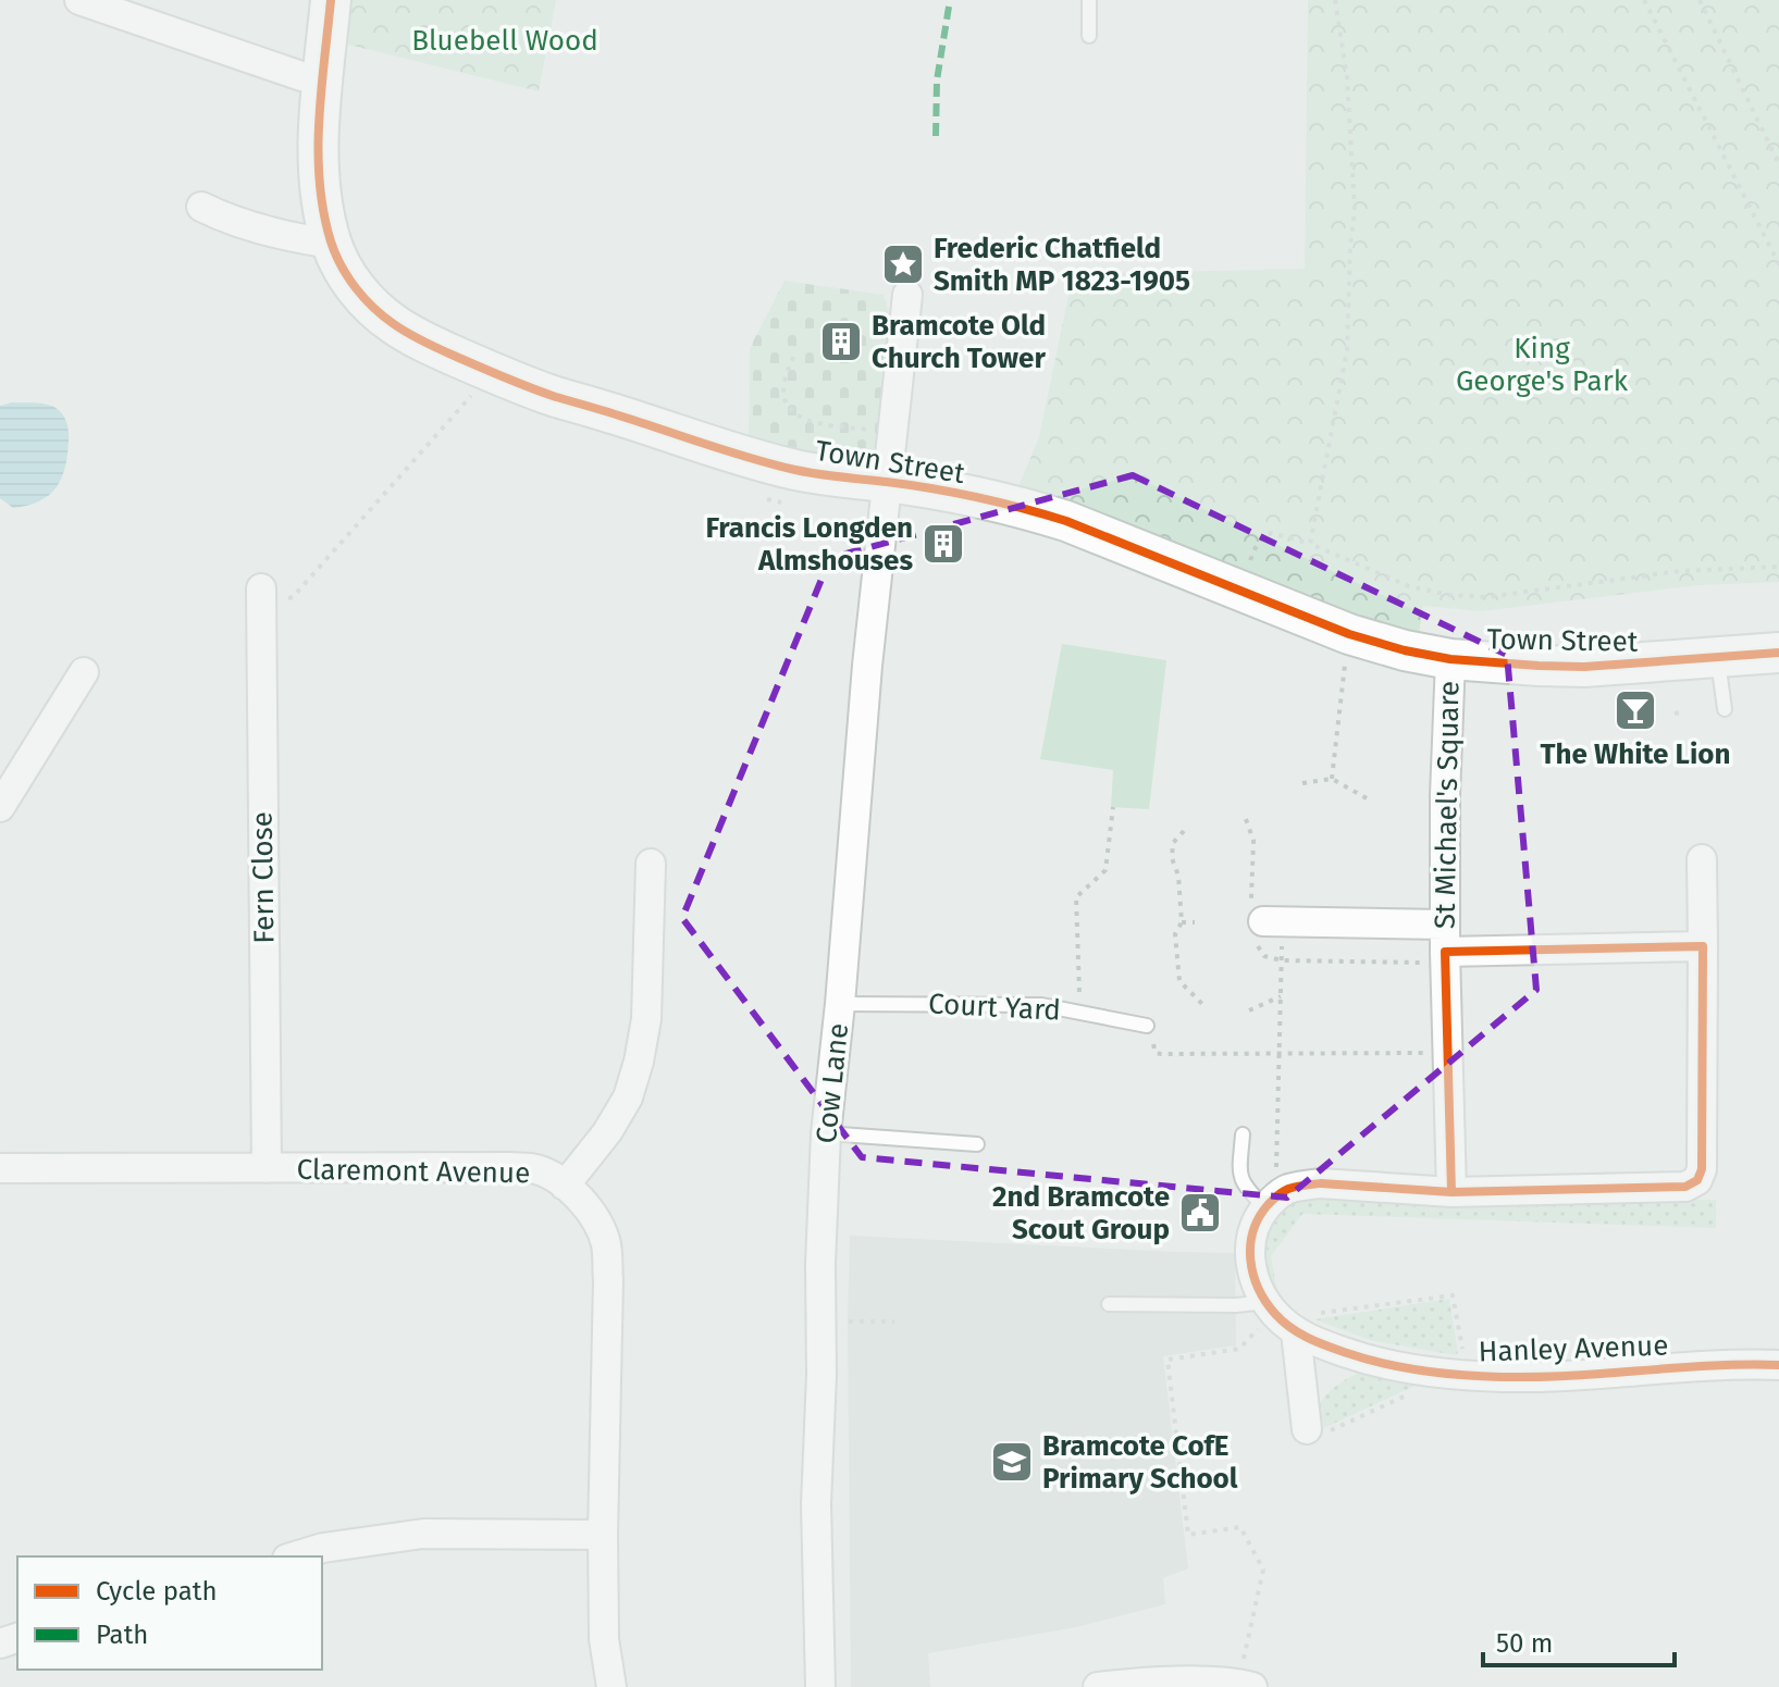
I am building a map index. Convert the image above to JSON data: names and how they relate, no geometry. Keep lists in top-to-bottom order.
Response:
{
  "streets": {
    "street": [
      "Town Street",
      "St Michael's Square",
      "Fern Close",
      "Cow Lane",
      "Claremont Avenue",
      "Hanley Avenue"
    ],
    "lane": ["Court Yard"]
  },
  "crossings": [
    ["Town Street", "St Michael's Square"],
    ["Town Street", "Cow Lane"],
    ["Fern Close", "Claremont Avenue"],
    ["Court Yard", "Cow Lane"]
  ],
  "parks": ["Bluebell Wood", "King George's Park"],
  "places": {
    "place": ["Frederic Chatfield Smith MP 1823-1905"],
    "building": ["Bramcote Old Church Tower", "Francis Longden Almshouses"],
    "bar": ["The White Lion"],
    "public building": ["2nd Bramcote Scout Group"],
    "school or university": ["Bramcote CofE Primary School"]
  },
  "legend": ["Cycle path", "Path"],
  "scale_bar": "50 m"
}
